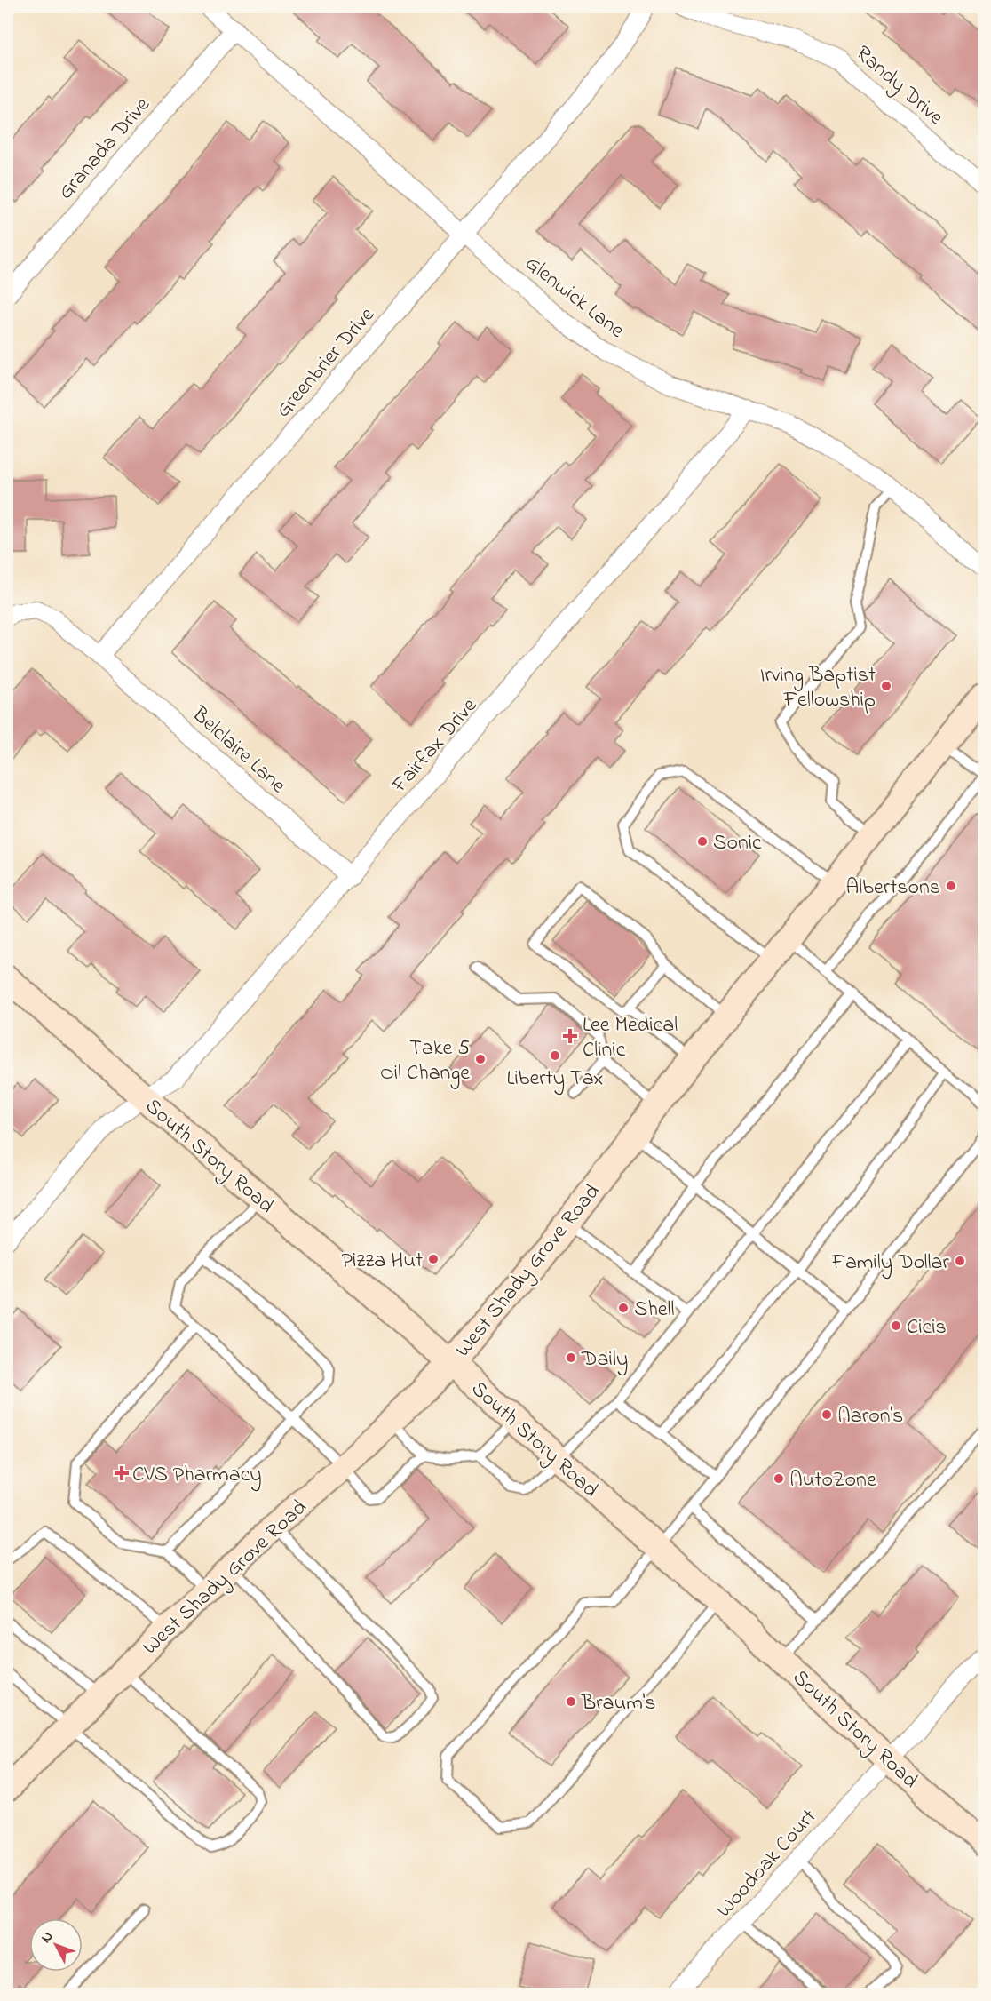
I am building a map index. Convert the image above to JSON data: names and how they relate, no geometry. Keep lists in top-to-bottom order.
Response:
{
  "streets": {
    "main road": ["South Story Road", "West Shady Grove Road"],
    "street": [
      "Randy Drive",
      "Granada Drive",
      "Glenwick Lane",
      "Greenbrier Drive",
      "Fairfax Drive",
      "Belclaire Lane",
      "Woodoak Court"
    ]
  },
  "crossings": [
    ["Granada Drive", "Glenwick Lane"],
    ["Glenwick Lane", "Greenbrier Drive"],
    ["Glenwick Lane", "Fairfax Drive"],
    ["Greenbrier Drive", "Belclaire Lane"],
    ["Fairfax Drive", "Belclaire Lane"],
    ["Fairfax Drive", "South Story Road"],
    ["South Story Road", "West Shady Grove Road"],
    ["South Story Road", "Woodoak Court"]
  ],
  "places": {
    "other": [
      "Irving Baptist Fellowship",
      "Sonic",
      "Albertsons",
      "Liberty Tax",
      "Take 5 Oil Change",
      "Pizza Hut",
      "Family Dollar",
      "Shell",
      "Cicis",
      "Daily",
      "Aaron's",
      "AutoZone",
      "Braum's"
    ],
    "health": ["Lee Medical Clinic", "CVS Pharmacy"]
  },
  "north": "top left"
}
